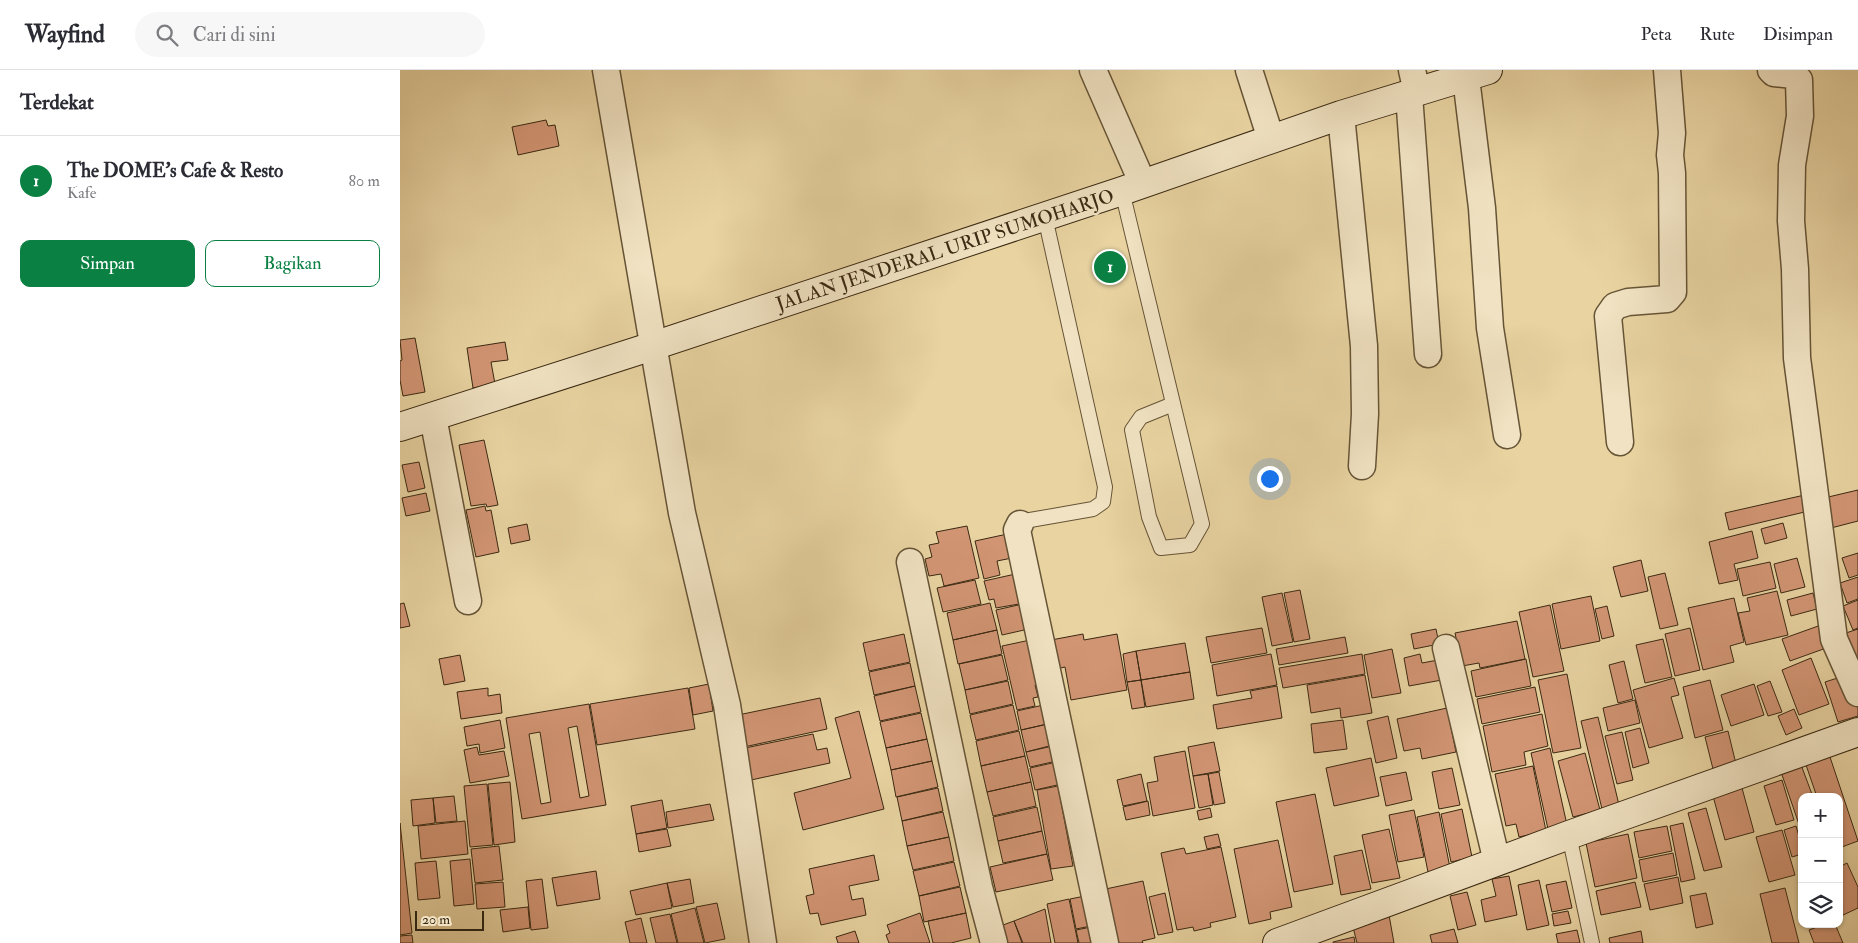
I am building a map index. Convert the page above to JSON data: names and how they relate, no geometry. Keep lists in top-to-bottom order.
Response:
{
  "streets": {
    "street": ["JALAN JENDERAL URIP SUMOHARJO"]
  },
  "scale_bar": "20 m",
  "page": {
    "header": "Wayfind",
    "search": "Cari di sini",
    "nav": ["Peta", "Rute", "Disimpan"],
    "heading": "Terdekat",
    "list": [
      {
        "mark": "1",
        "name": "The DOME's Cafe & Resto",
        "note": "Kafe",
        "value": "80 m"
      }
    ],
    "buttons": ["Simpan", "Bagikan"],
    "pins": "1",
    "map_buttons": ["+", "−"],
    "scale": "20 m"
  }
}
